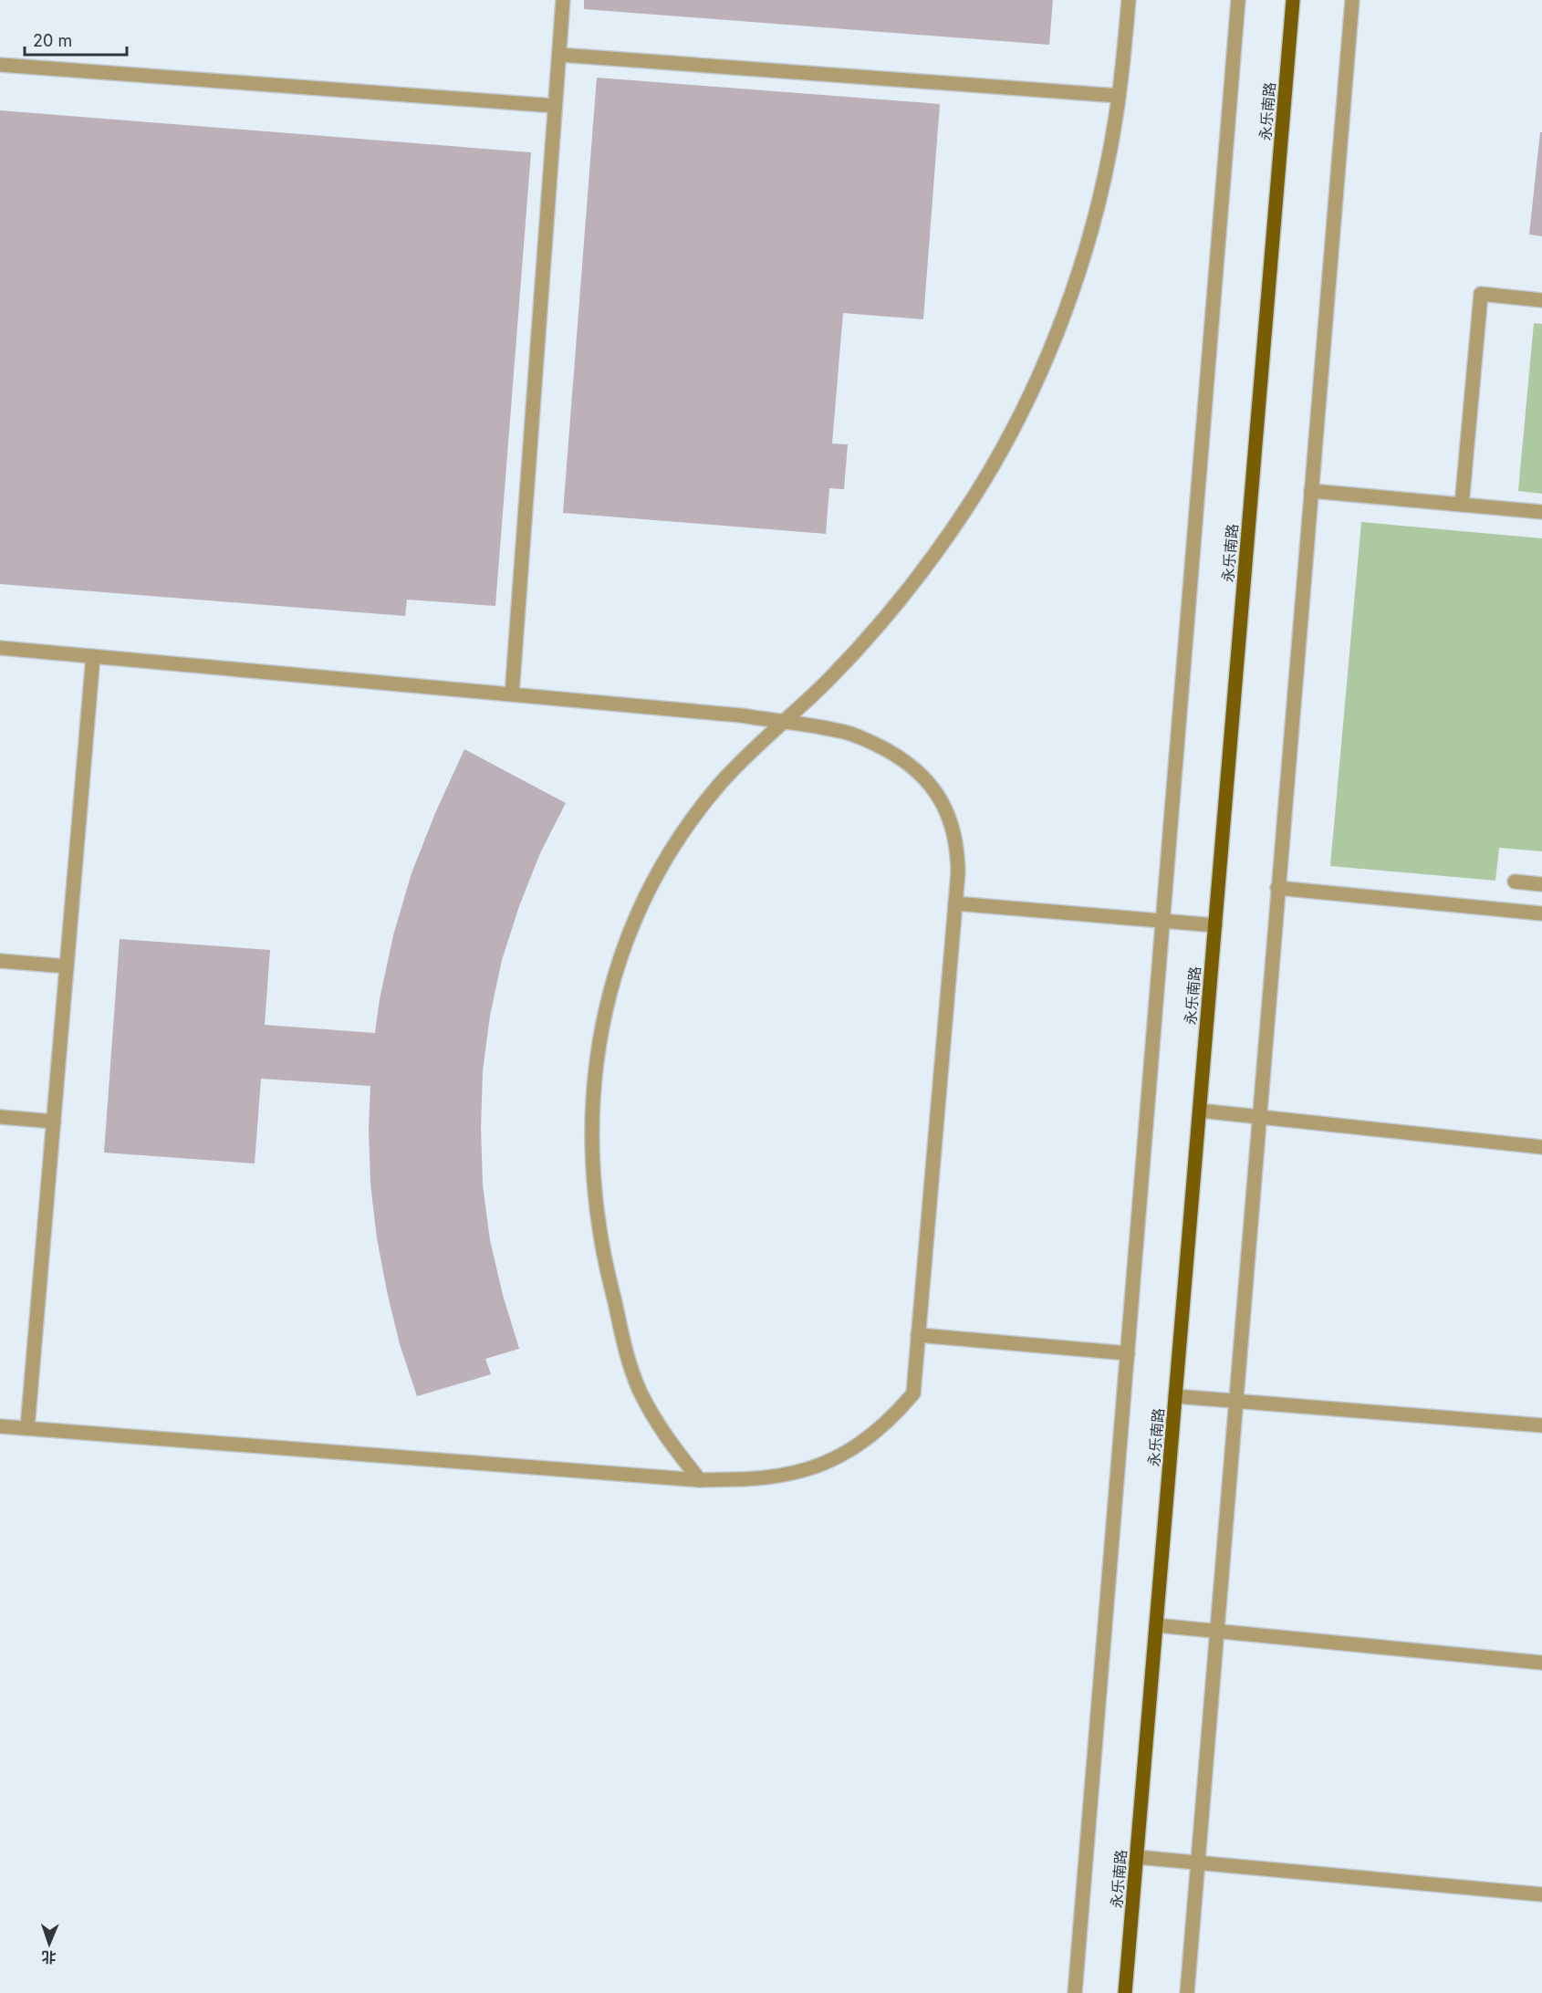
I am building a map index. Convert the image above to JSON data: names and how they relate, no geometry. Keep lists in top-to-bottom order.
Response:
{
  "streets": {
    "main road": ["永乐南路"]
  },
  "scale_bar": "20 m",
  "north": "bottom"
}
